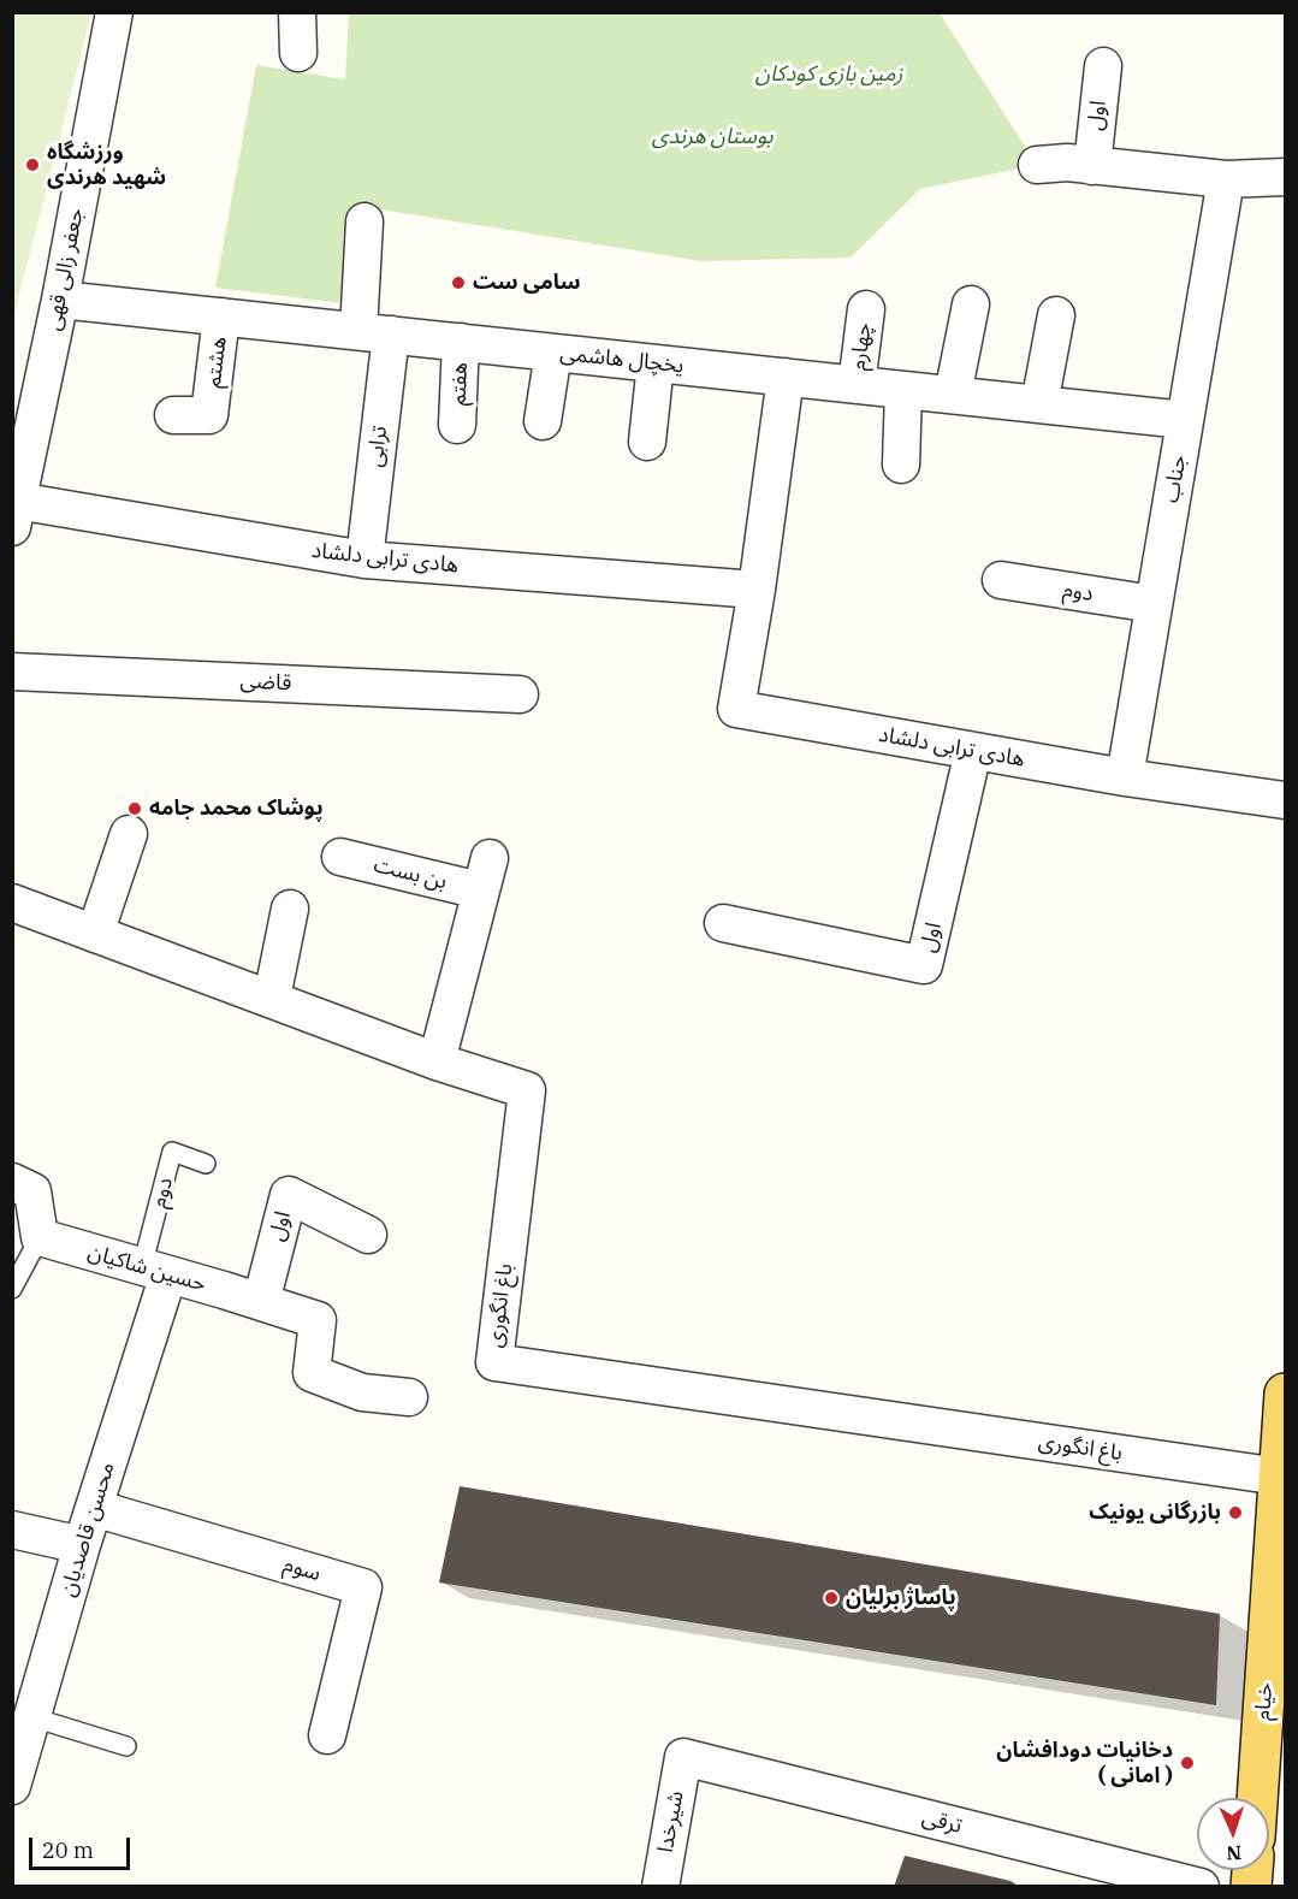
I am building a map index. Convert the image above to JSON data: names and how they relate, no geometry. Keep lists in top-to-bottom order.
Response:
{
  "streets": {
    "main road": ["خیام"],
    "street": [
      "اول",
      "جعفر زالی قهی",
      "چهارم",
      "یخچال هاشمی",
      "هشتم",
      "هفتم",
      "ترابی",
      "جناب",
      "هادی ترابی دلشاد",
      "دوم",
      "قاضی",
      "بن بست",
      "حسین شاکیان",
      "باغ انگوری",
      "محسن قاصدیان",
      "سوم",
      "شیرخدا",
      "ترقی"
    ]
  },
  "crossings": [
    ["اول", "هادی ترابی دلشاد"],
    ["اول", "حسین شاکیان"],
    ["جعفر زالی قهی", "یخچال هاشمی"],
    ["جعفر زالی قهی", "هادی ترابی دلشاد"],
    ["چهارم", "یخچال هاشمی"],
    ["یخچال هاشمی", "هشتم"],
    ["یخچال هاشمی", "هفتم"],
    ["یخچال هاشمی", "ترابی"],
    ["یخچال هاشمی", "جناب"],
    ["یخچال هاشمی", "هادی ترابی دلشاد"],
    ["ترابی", "هادی ترابی دلشاد"],
    ["جناب", "هادی ترابی دلشاد"],
    ["جناب", "دوم"],
    ["دوم", "حسین شاکیان"],
    ["دوم", "محسن قاصدیان"],
    ["بن بست", "باغ انگوری"],
    ["حسین شاکیان", "محسن قاصدیان"],
    ["باغ انگوری", "خیام"],
    ["محسن قاصدیان", "سوم"],
    ["شیرخدا", "ترقی"]
  ],
  "parks": ["زمین بازی کودکان", "بوستان هرندی"],
  "places": [
    "ورزشگاه شهید هرندی",
    "سامی ست",
    "پوشاک محمد جامه",
    "بازرگانی یونیک",
    "پاساژ برلیان",
    "دخانیات دودافشان ( امانی )"
  ],
  "scale_bar": "20 m",
  "north": "bottom"
}
